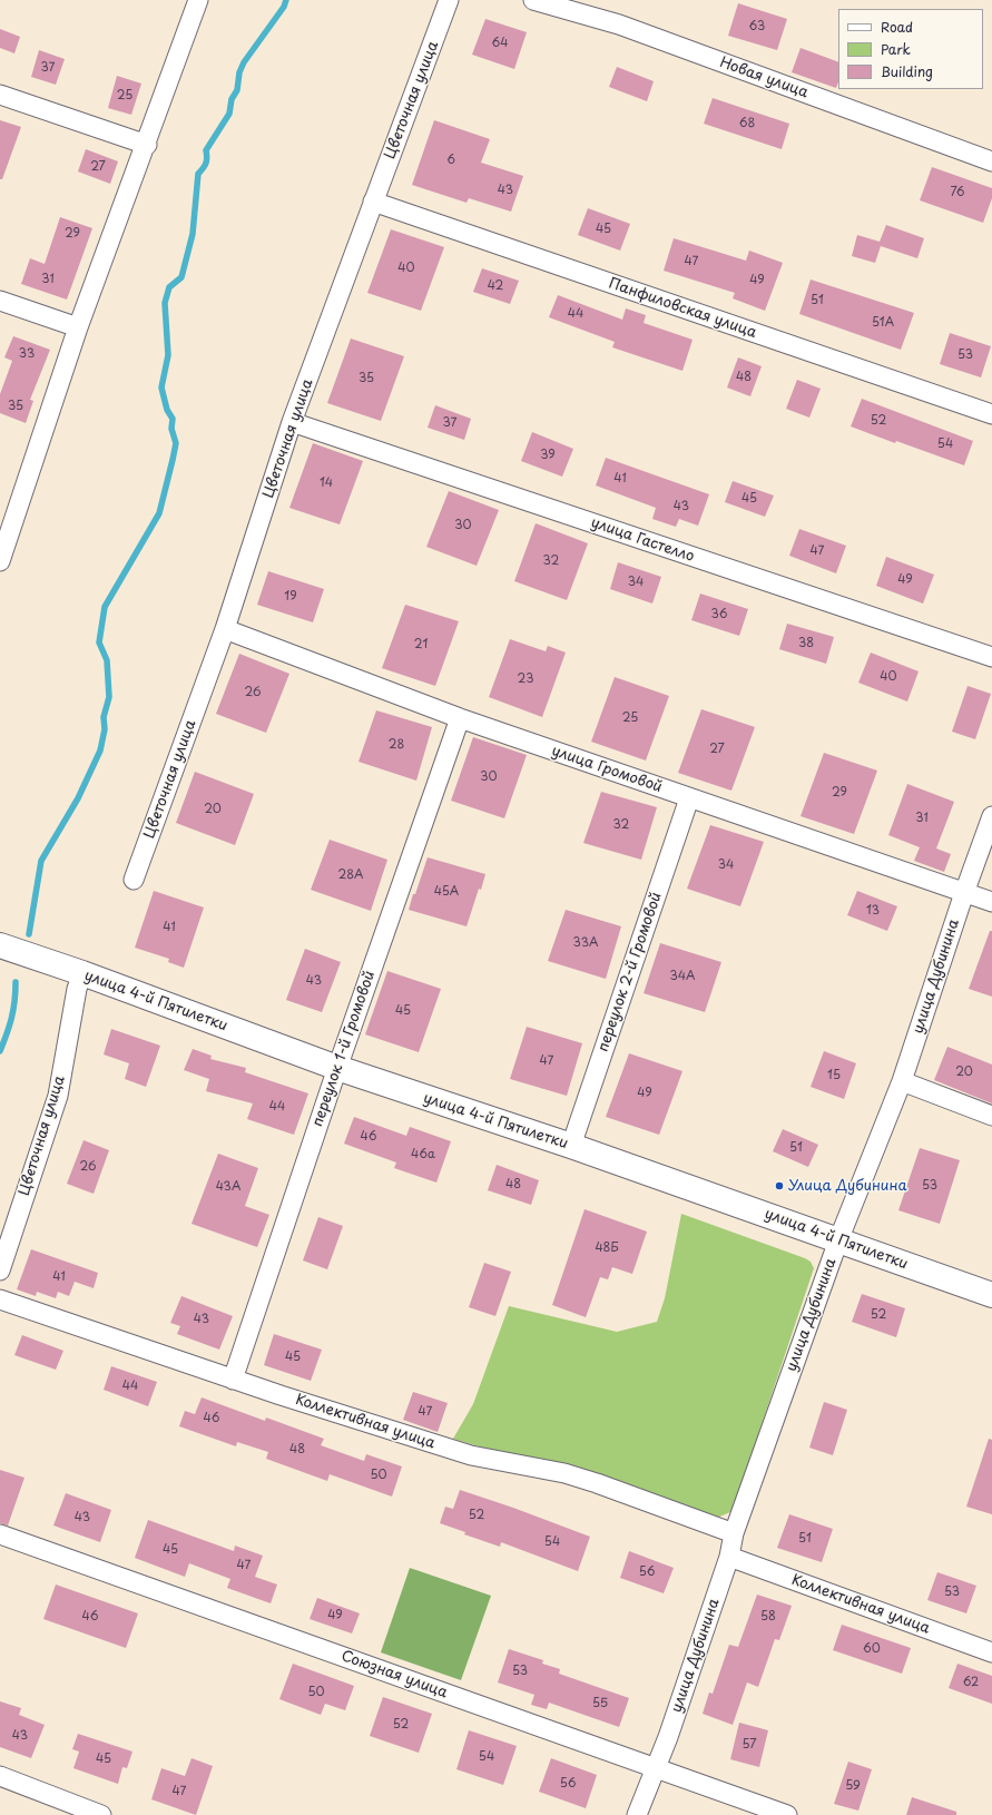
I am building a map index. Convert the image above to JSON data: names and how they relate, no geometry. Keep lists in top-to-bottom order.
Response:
{
  "streets": {
    "street": [
      "Новая улица",
      "Цветочная улица",
      "Панфиловская улица",
      "улица Гастелло",
      "улица Громовой",
      "переулок 2-й Громовой",
      "улица Дубинина",
      "улица 4-й Пятилетки",
      "переулок 1-й Громовой",
      "Коллективная улица",
      "Союзная улица"
    ]
  },
  "crossings": [
    ["Цветочная улица", "Панфиловская улица"],
    ["Цветочная улица", "улица Гастелло"],
    ["Цветочная улица", "улица Громовой"],
    ["Цветочная улица", "улица 4-й Пятилетки"],
    ["улица Громовой", "переулок 2-й Громовой"],
    ["улица Громовой", "улица Дубинина"],
    ["улица Громовой", "переулок 1-й Громовой"],
    ["переулок 2-й Громовой", "улица 4-й Пятилетки"],
    ["улица Дубинина", "улица 4-й Пятилетки"],
    ["улица Дубинина", "Коллективная улица"],
    ["улица Дубинина", "Союзная улица"],
    ["улица 4-й Пятилетки", "переулок 1-й Громовой"],
    ["переулок 1-й Громовой", "Коллективная улица"]
  ],
  "places": ["Улица Дубинина"],
  "house_numbers": [
    "63",
    "64",
    "37",
    "25",
    "68",
    "6",
    "27",
    "43",
    "76",
    "45",
    "29",
    "47",
    "40",
    "31",
    "49",
    "42",
    "51",
    "44",
    "51А",
    "33",
    "53",
    "48",
    "35",
    "35",
    "52",
    "37",
    "54",
    "39",
    "41",
    "14",
    "45",
    "43",
    "30",
    "47",
    "32",
    "49",
    "34",
    "19",
    "36",
    "38",
    "21",
    "40",
    "23",
    "26",
    "25",
    "28",
    "27",
    "30",
    "29",
    "20",
    "31",
    "32",
    "34",
    "28А",
    "45А",
    "13",
    "41",
    "33А",
    "34А",
    "43",
    "45",
    "47",
    "20",
    "15",
    "49",
    "44",
    "46",
    "51",
    "46а",
    "26",
    "48",
    "53",
    "43А",
    "48Б",
    "41",
    "52",
    "43",
    "45",
    "44",
    "47",
    "46",
    "48",
    "50",
    "52",
    "43",
    "51",
    "54",
    "45",
    "47",
    "56",
    "53",
    "49",
    "46",
    "58",
    "60",
    "53",
    "62",
    "50",
    "55",
    "52",
    "43",
    "57",
    "54",
    "45",
    "56",
    "59",
    "47"
  ],
  "legend": ["Road", "Park", "Building"]
}
